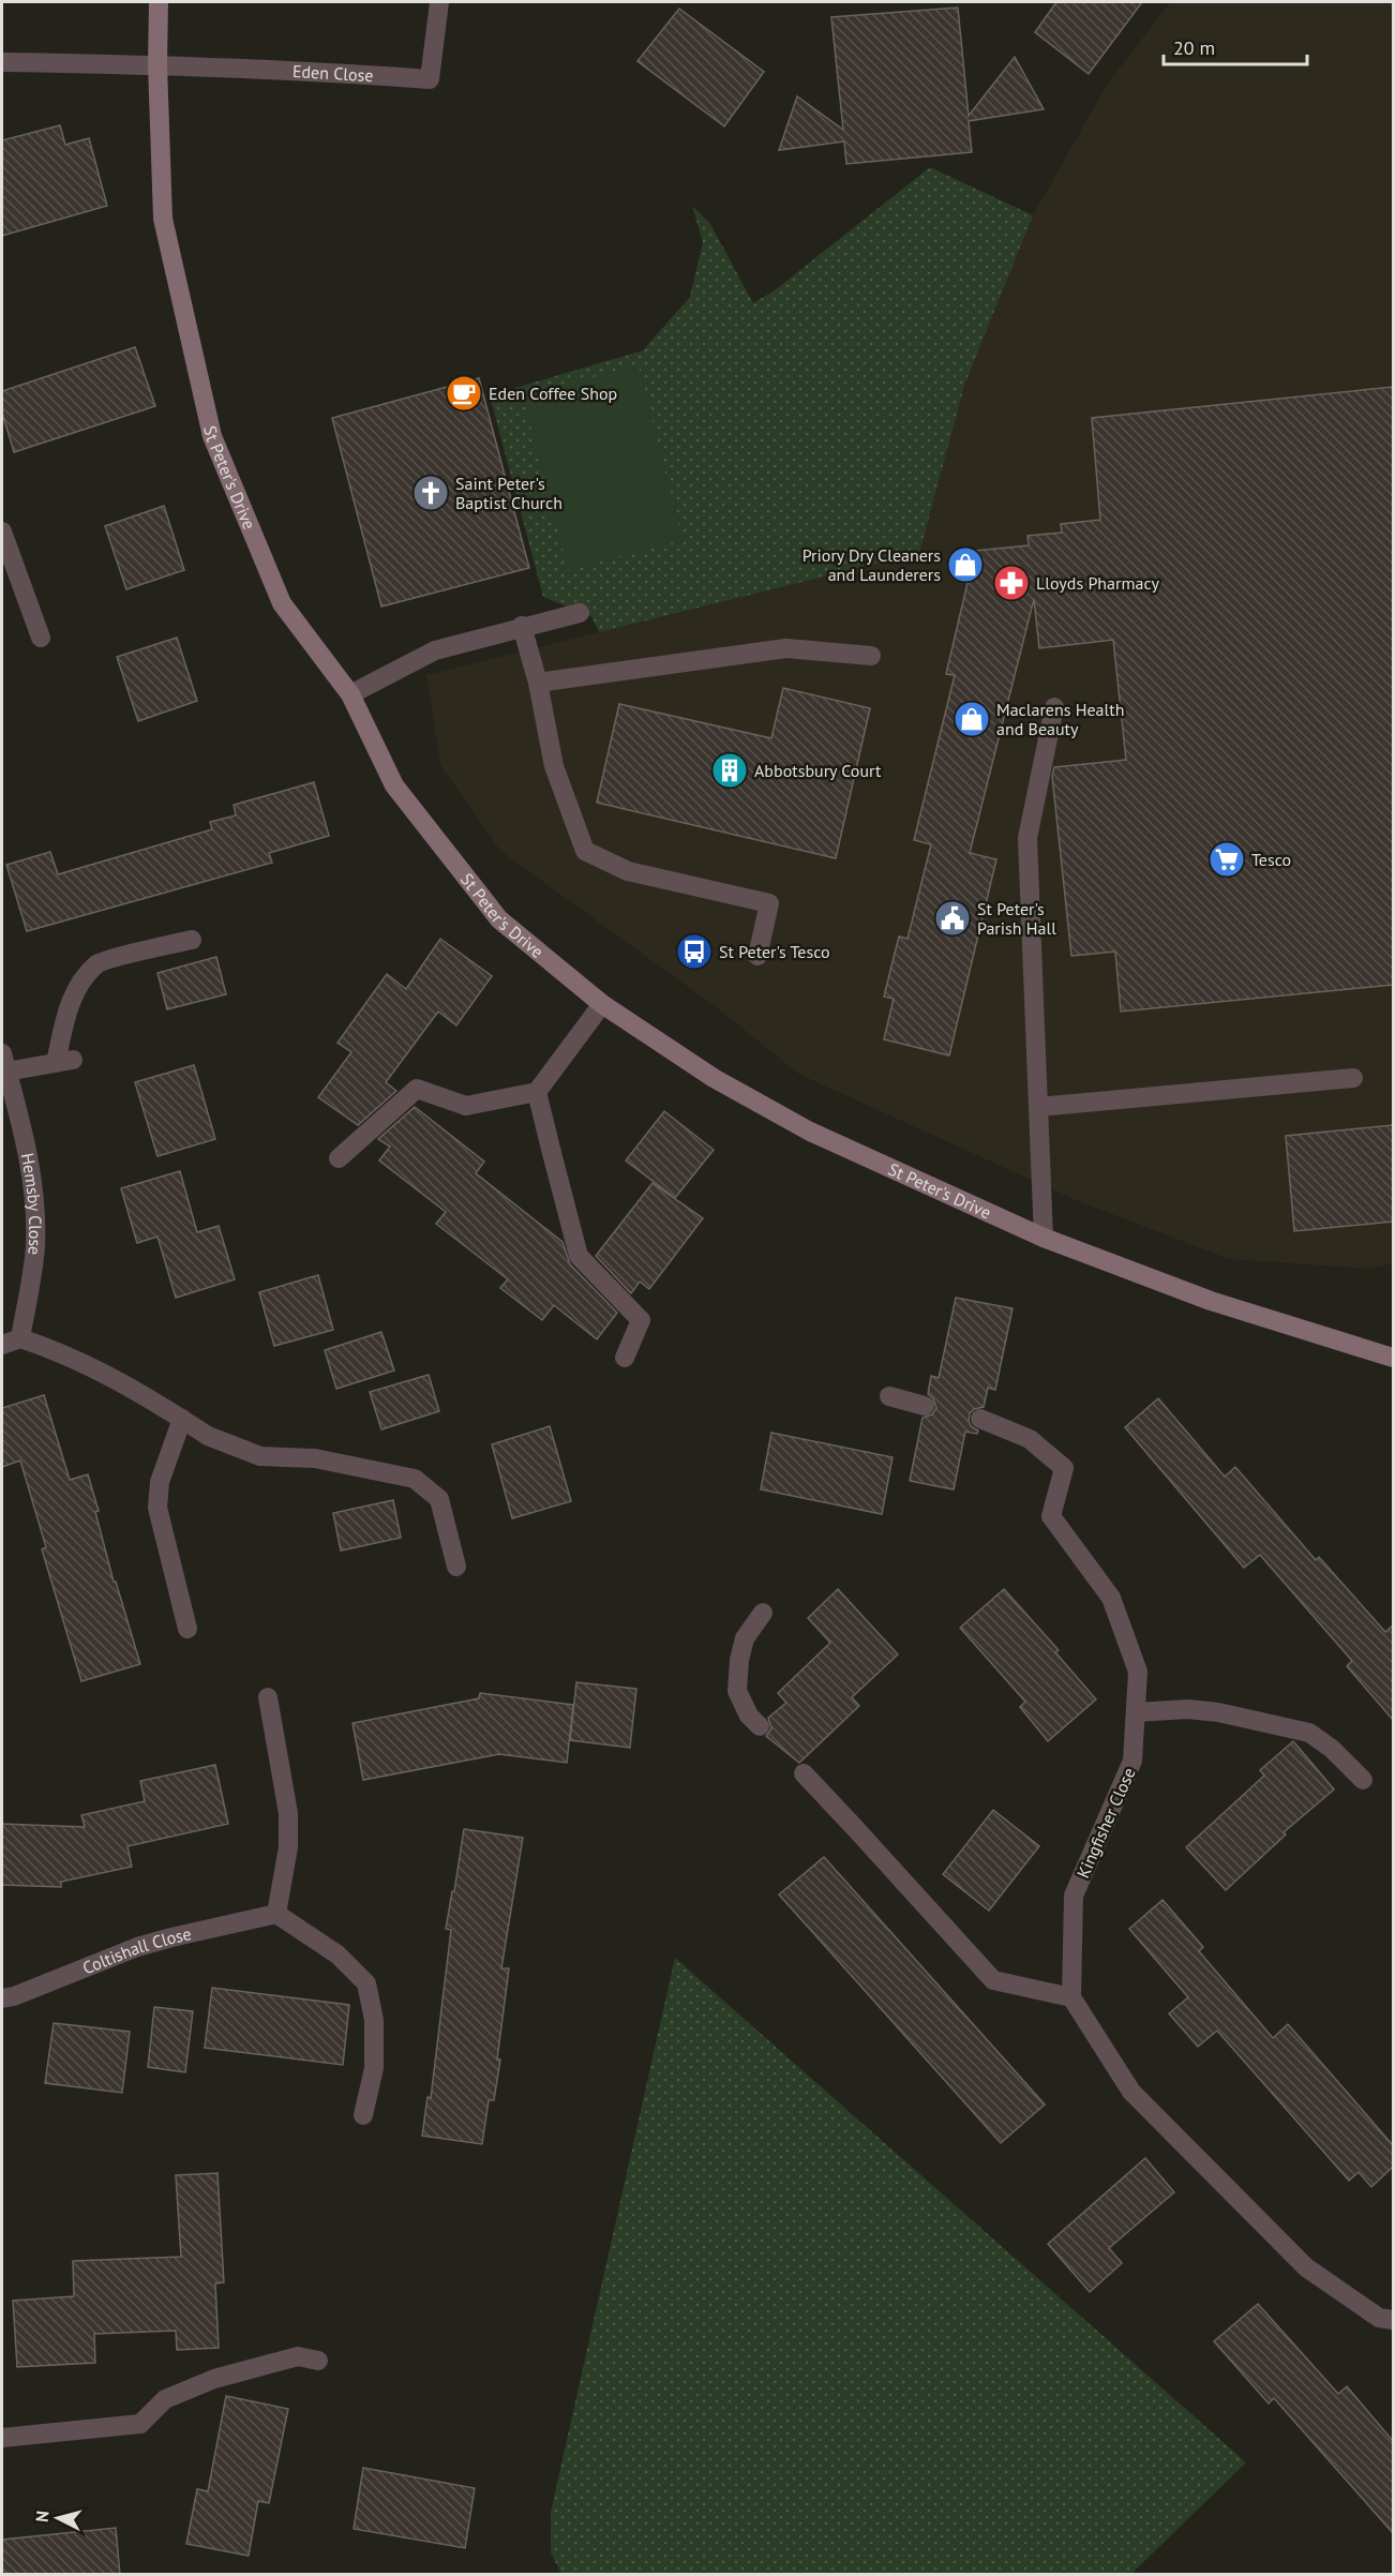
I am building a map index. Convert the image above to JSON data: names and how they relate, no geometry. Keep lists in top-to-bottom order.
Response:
{
  "streets": {
    "street": [
      "Eden Close",
      "St Peter's Drive",
      "Hemsby Close",
      "Kingfisher Close",
      "Coltishall Close"
    ]
  },
  "crossings": [
    ["Eden Close", "St Peter's Drive"]
  ],
  "places": {
    "cafe": ["Eden Coffee Shop"],
    "church": ["Saint Peter's Baptist Church"],
    "shop": ["Priory Dry Cleaners and Launderers", "Maclarens Health and Beauty"],
    "pharmacy": ["Lloyds Pharmacy"],
    "building": ["Abbotsbury Court"],
    "supermarket": ["Tesco"],
    "public building": ["St Peter's Parish Hall"],
    "bus stop": ["St Peter's Tesco"]
  },
  "scale_bar": "20 m",
  "north": "left"
}
